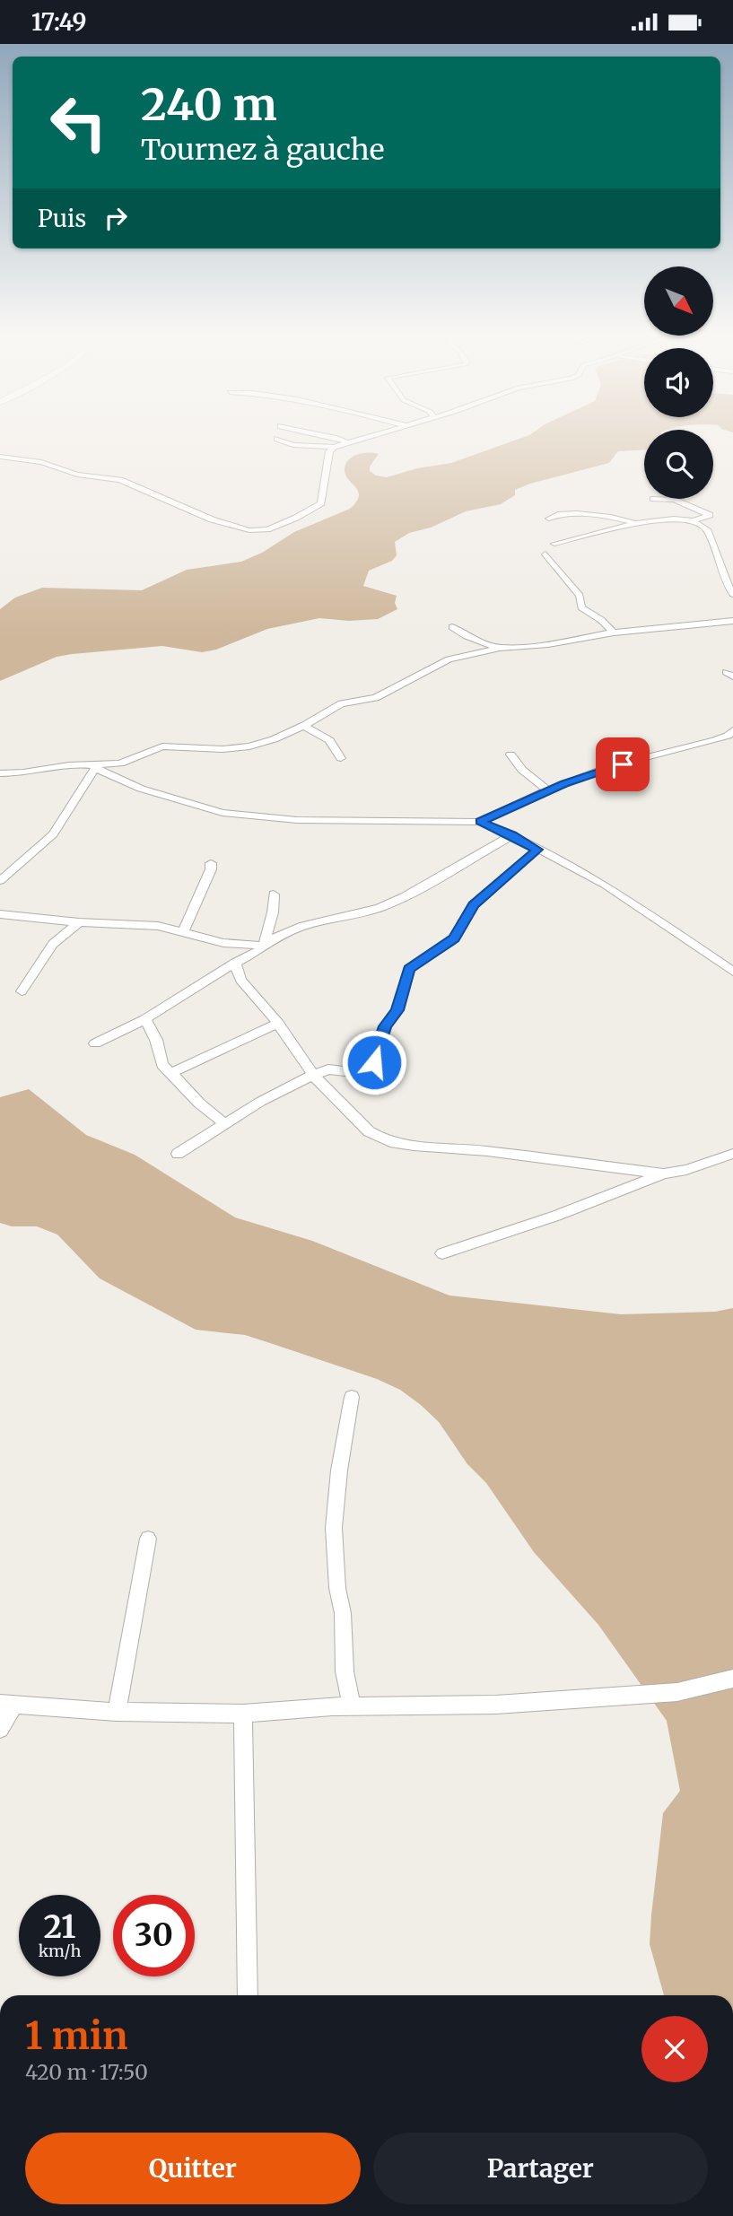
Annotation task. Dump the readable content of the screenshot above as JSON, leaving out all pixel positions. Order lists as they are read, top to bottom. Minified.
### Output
{"north":"bottom right","page":{"status":"17:49","turn":["240 m","Tournez à gauche"],"then":"Puis","speed":"21 km/h","limit":"30","heading":["1 min","420 m · 17:50"],"buttons":["Quitter","Partager"]}}
